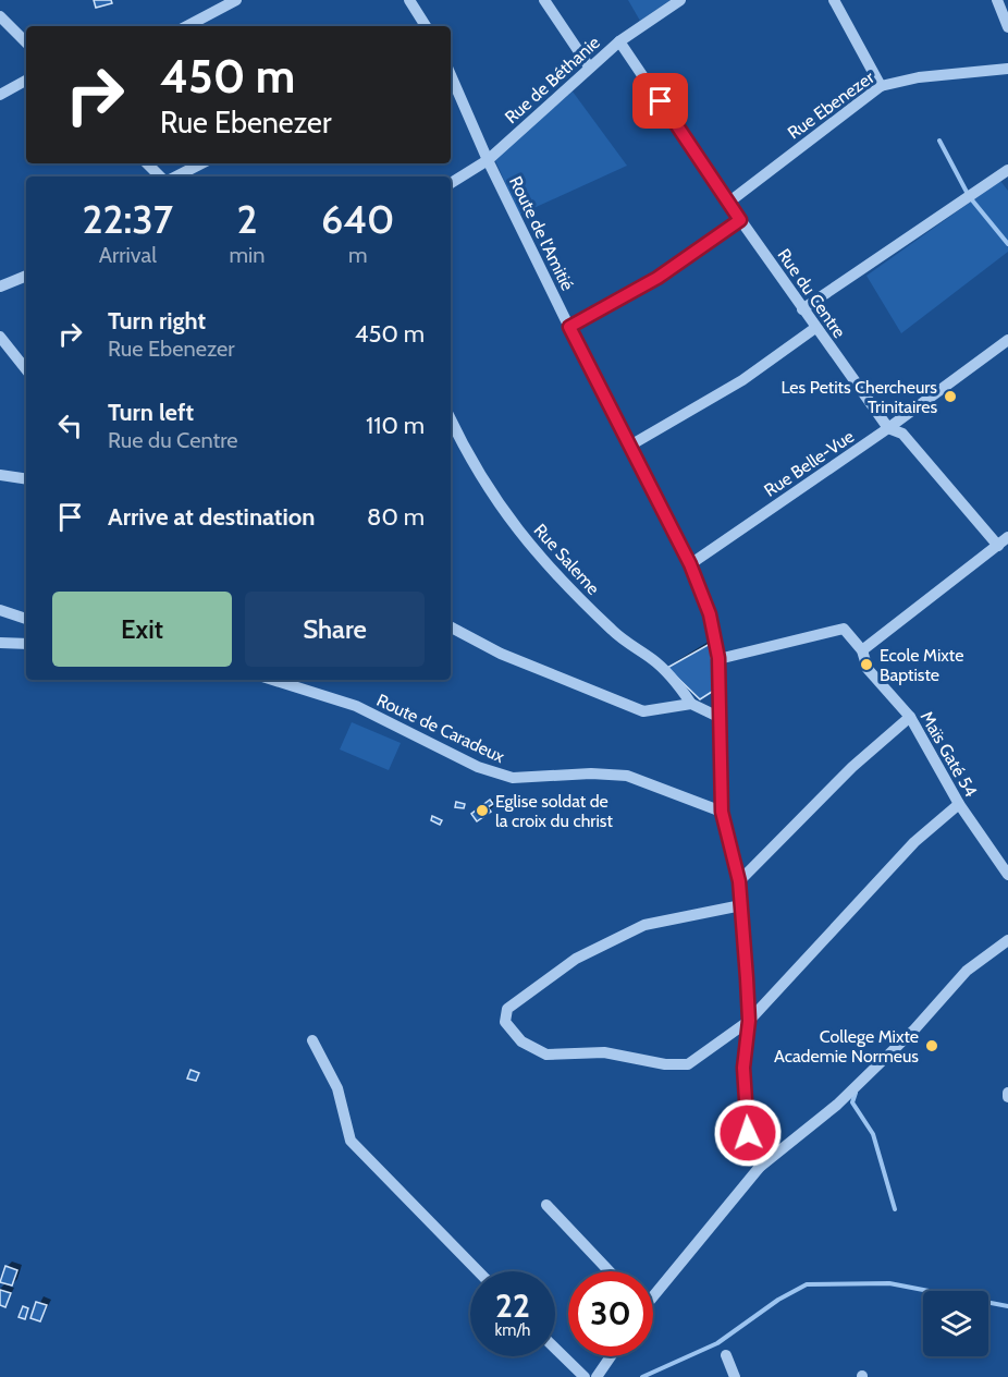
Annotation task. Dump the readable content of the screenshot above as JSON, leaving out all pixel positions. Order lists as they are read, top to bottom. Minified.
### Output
{"streets":{"street":["Rue de Béthanie","Rue Ebenezer","Route de l'Amitié","Rue du Centre","Rue Belle-Vue","Rue Saleme","Route de Caradeux","Maïs Gaté 54"]},"crossings":[["Rue de Béthanie","Route de l'Amitié"],["Rue de Béthanie","Rue du Centre"],["Rue Ebenezer","Rue du Centre"],["Route de l'Amitié","Rue Belle-Vue"],["Route de l'Amitié","Route de Caradeux"],["Route de l'Amitié","Maïs Gaté 54"],["Rue du Centre","Rue Belle-Vue"]],"places":["Les Petits Chercheurs Trinitaires","Ecole Mixte Baptiste","Eglise soldat de la croix du christ","College Mixte Academie Normeus"],"page":{"turn":["450 m","Rue Ebenezer"],"eta":["22:37","Arrival","2","min","640","m"],"list":[{"name":"Turn right","note":"Rue Ebenezer","value":"450 m"},{"name":"Turn left","note":"Rue du Centre","value":"110 m"},{"name":"Arrive at destination","value":"80 m"}],"buttons":["Exit","Share"],"speed":"22 km/h","limit":"30"}}
